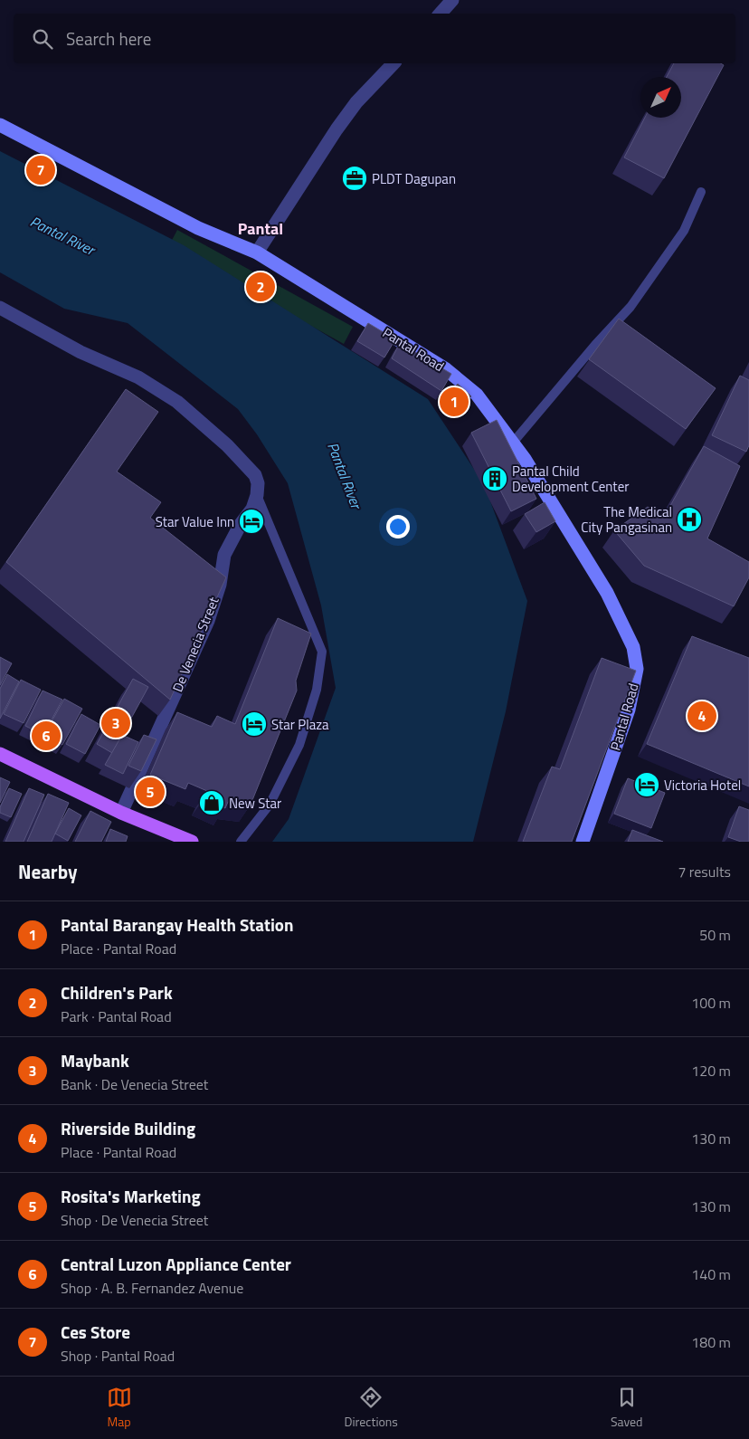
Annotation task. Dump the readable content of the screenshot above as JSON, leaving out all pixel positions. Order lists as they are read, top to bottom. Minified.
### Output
{"streets":{"street":["Pantal Road","De Venecia Street"]},"districts":["Pantal"],"water":["Pantal River"],"places":{"office":["PLDT Dagupan"],"building":["Pantal Child Development Center"],"hospital":["The Medical City Pangasinan"],"hotel":["Star Value Inn","Star Plaza","Victoria Hotel"],"shop":["New Star"]},"north":"top right","page":{"search":"Search here","pins":["7","2","1","4","3","6","5"],"heading":["Nearby","7 results"],"list":[{"mark":"1","name":"Pantal Barangay Health Station","note":"Place · Pantal Road","value":"50 m"},{"mark":"2","name":"Children's Park","note":"Park · Pantal Road","value":"100 m"},{"mark":"3","name":"Maybank","note":"Bank · De Venecia Street","value":"120 m"},{"mark":"4","name":"Riverside Building","note":"Place · Pantal Road","value":"130 m"},{"mark":"5","name":"Rosita's Marketing","note":"Shop · De Venecia Street","value":"130 m"},{"mark":"6","name":"Central Luzon Appliance Center","note":"Shop · A. B. Fernandez Avenue","value":"140 m"},{"mark":"7","name":"Ces Store","note":"Shop · Pantal Road","value":"180 m"}],"nav":["Map","Directions","Saved"]}}
